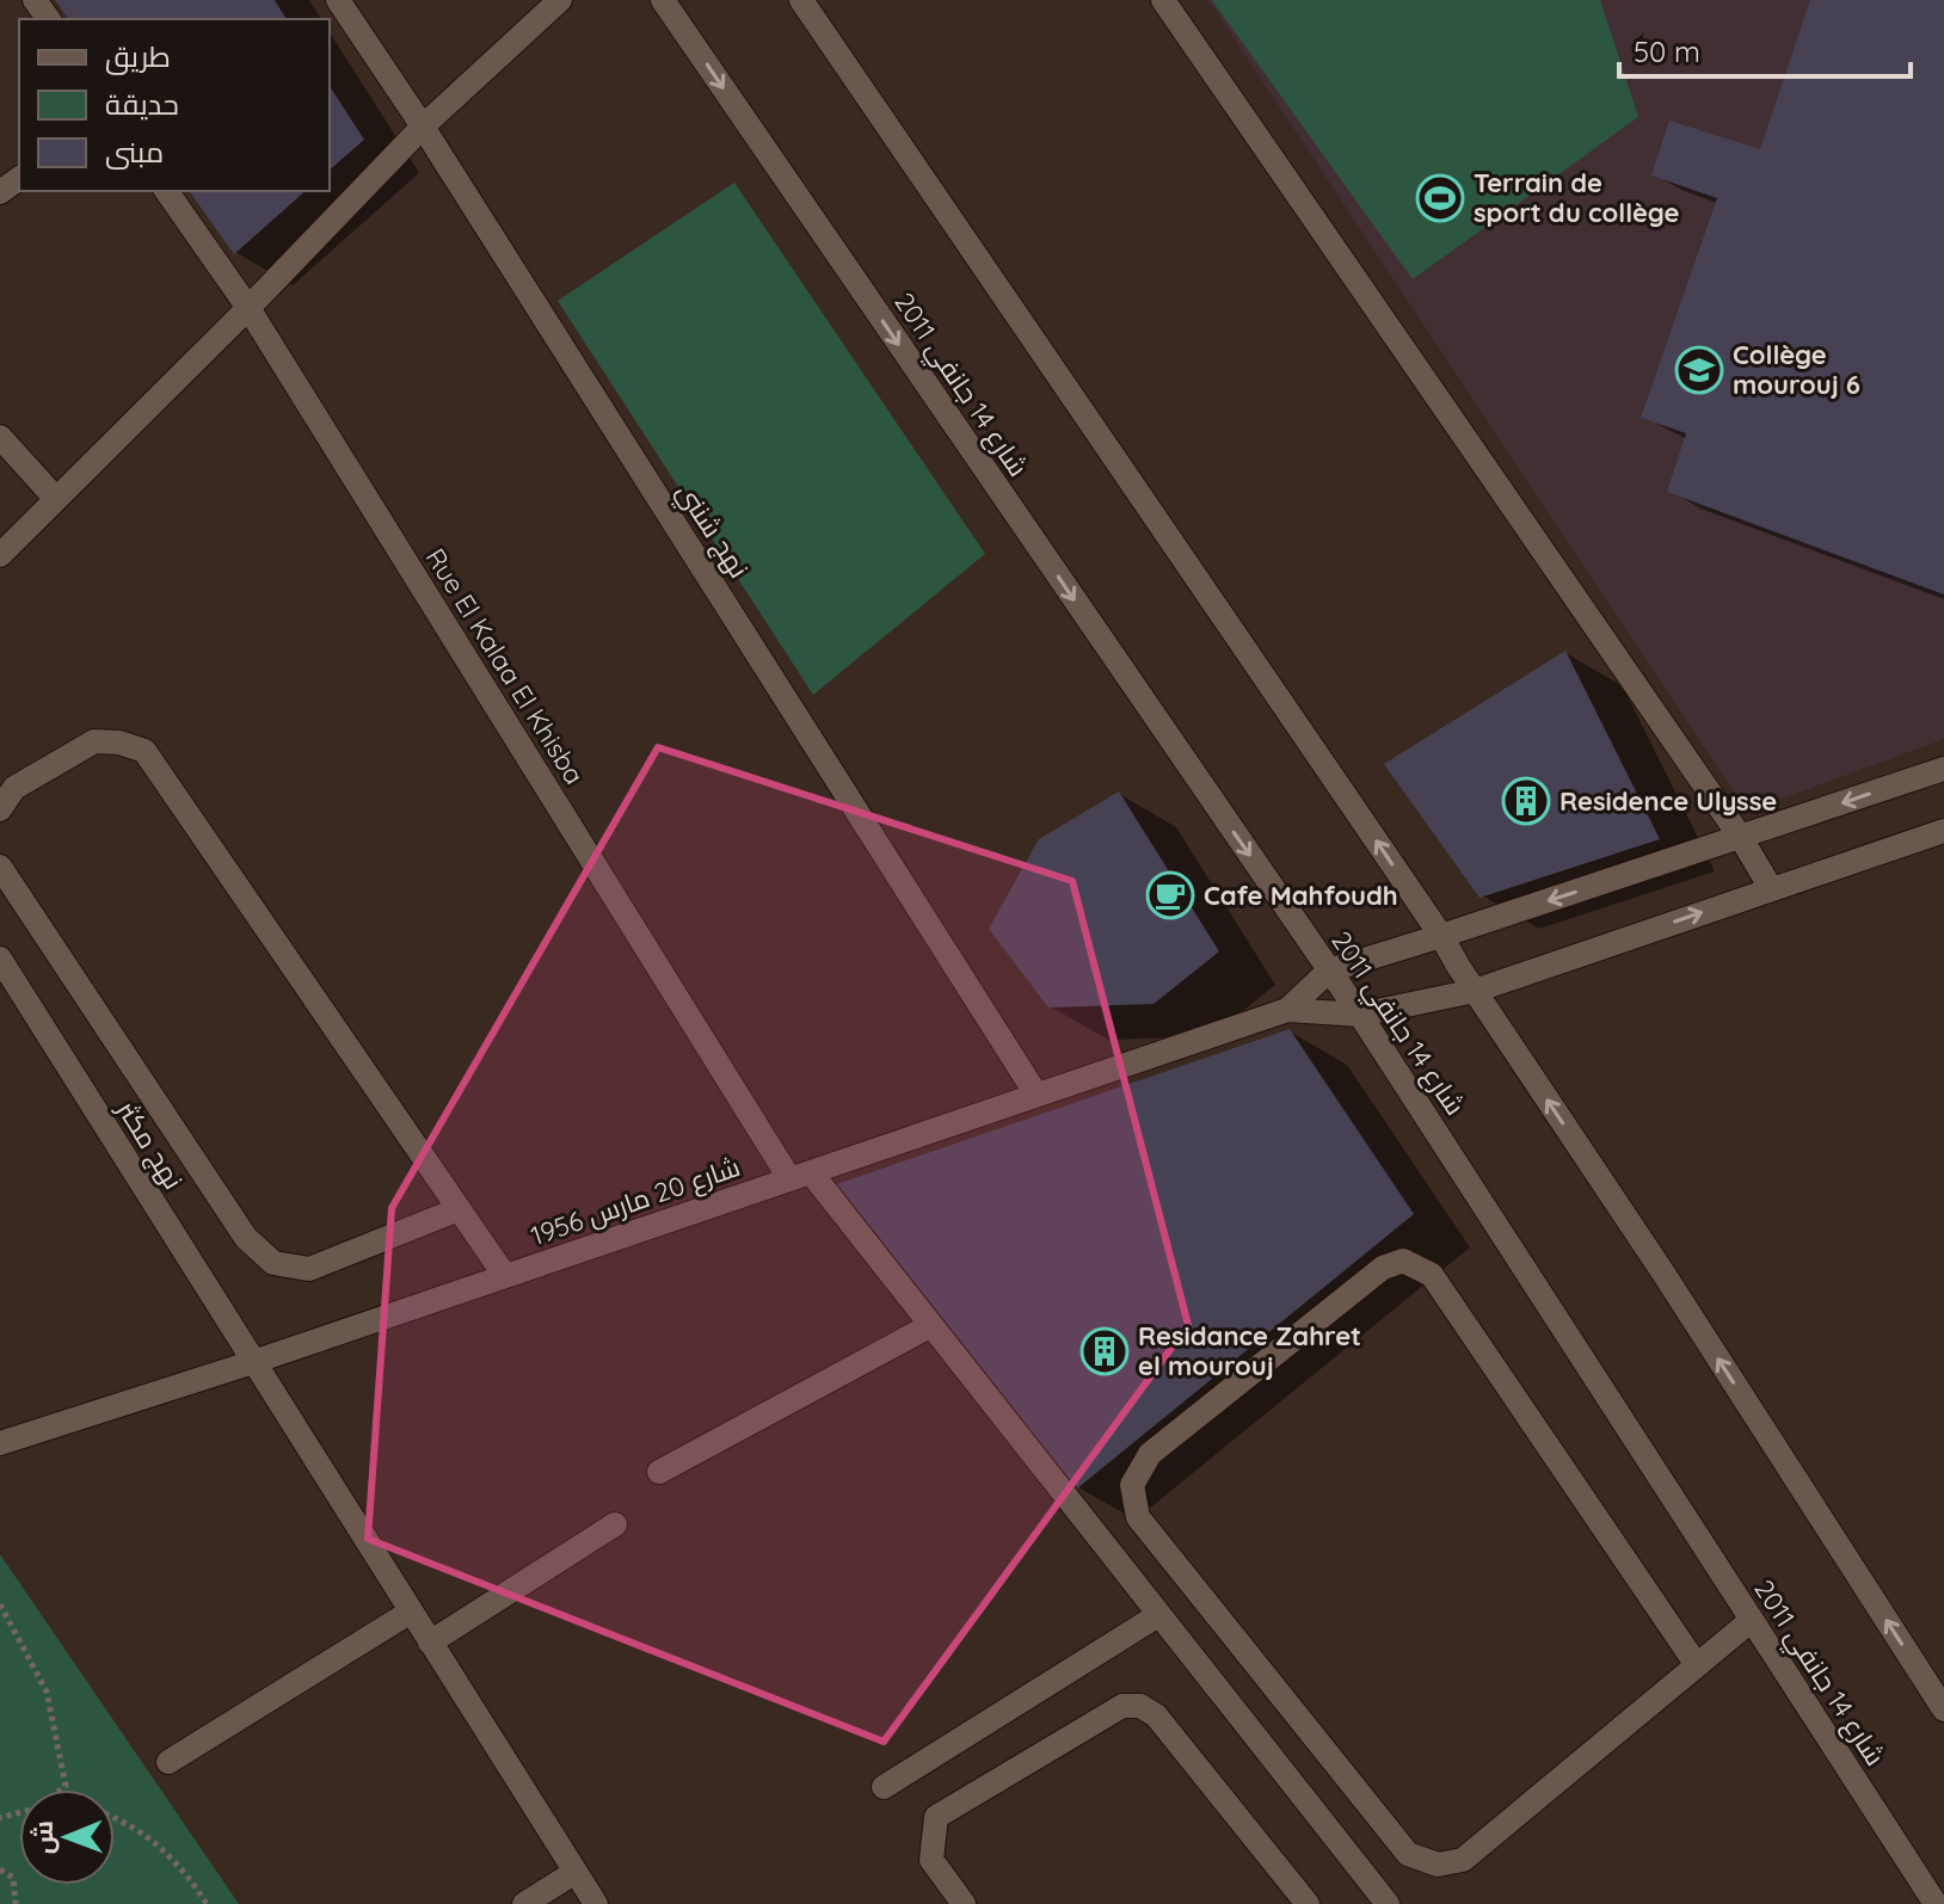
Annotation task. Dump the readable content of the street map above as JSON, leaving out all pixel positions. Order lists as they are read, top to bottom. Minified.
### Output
{"streets":{"street":["شارع 14 جانفي 2011","نهج شنني","Rue El Kalaa El Khisba","نهج مكثر","شارع 20 مارس 1956"]},"crossings":[["شارع 14 جانفي 2011","شارع 20 مارس 1956"],["نهج شنني","شارع 20 مارس 1956"],["Rue El Kalaa El Khisba","شارع 20 مارس 1956"],["نهج مكثر","شارع 20 مارس 1956"]],"places":{"sports":["Terrain de sport du collège"],"school or university":["Collège mourouj 6"],"building":["Residence Ulysse","Residance Zahret el mourouj"],"cafe":["Cafe Mahfoudh"]},"legend":["طريق","حديقة","مبنى"],"scale_bar":"50 m","north":"left"}
